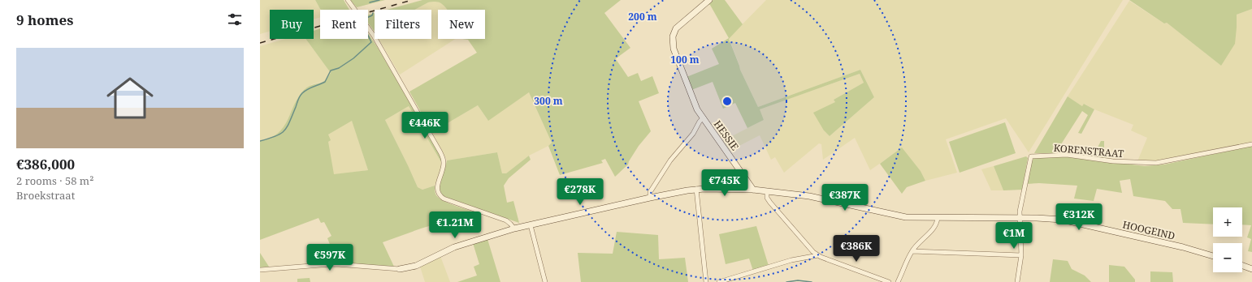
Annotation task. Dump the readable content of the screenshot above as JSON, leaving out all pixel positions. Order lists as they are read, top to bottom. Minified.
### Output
{"streets":{"street":["HESSIE","KORENSTRAAT","HOOGEIND"]},"crossings":[["KORENSTRAAT","HOOGEIND"]],"page":{"heading":"9 homes","chip":["Buy","Rent","Filters","New"],"list":[{"name":"€386,000","note":"2 rooms · 58 m² · Broekstraat"}],"price":["€446K","€745K","€278K","€387K","€312K","€1.21M","€1M","€386K","€597K"],"map_buttons":["+","−"]},"rings":["200 m","100 m","300 m"]}
